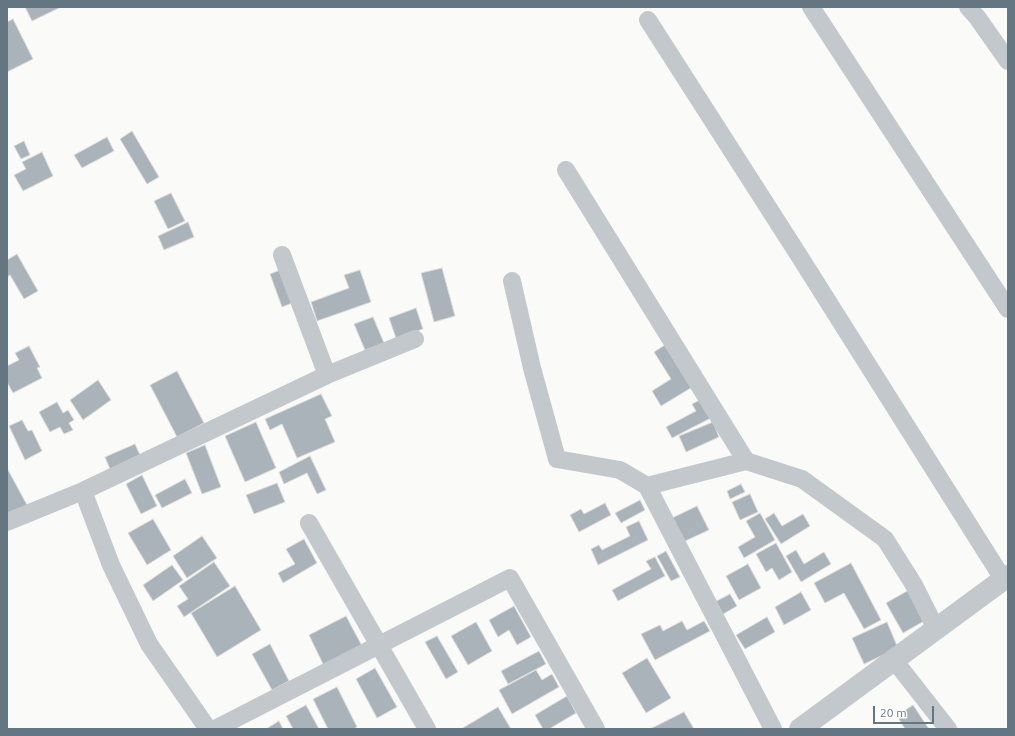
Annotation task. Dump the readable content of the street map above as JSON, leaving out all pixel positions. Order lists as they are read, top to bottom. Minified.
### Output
{"scale_bar":"20 m"}
